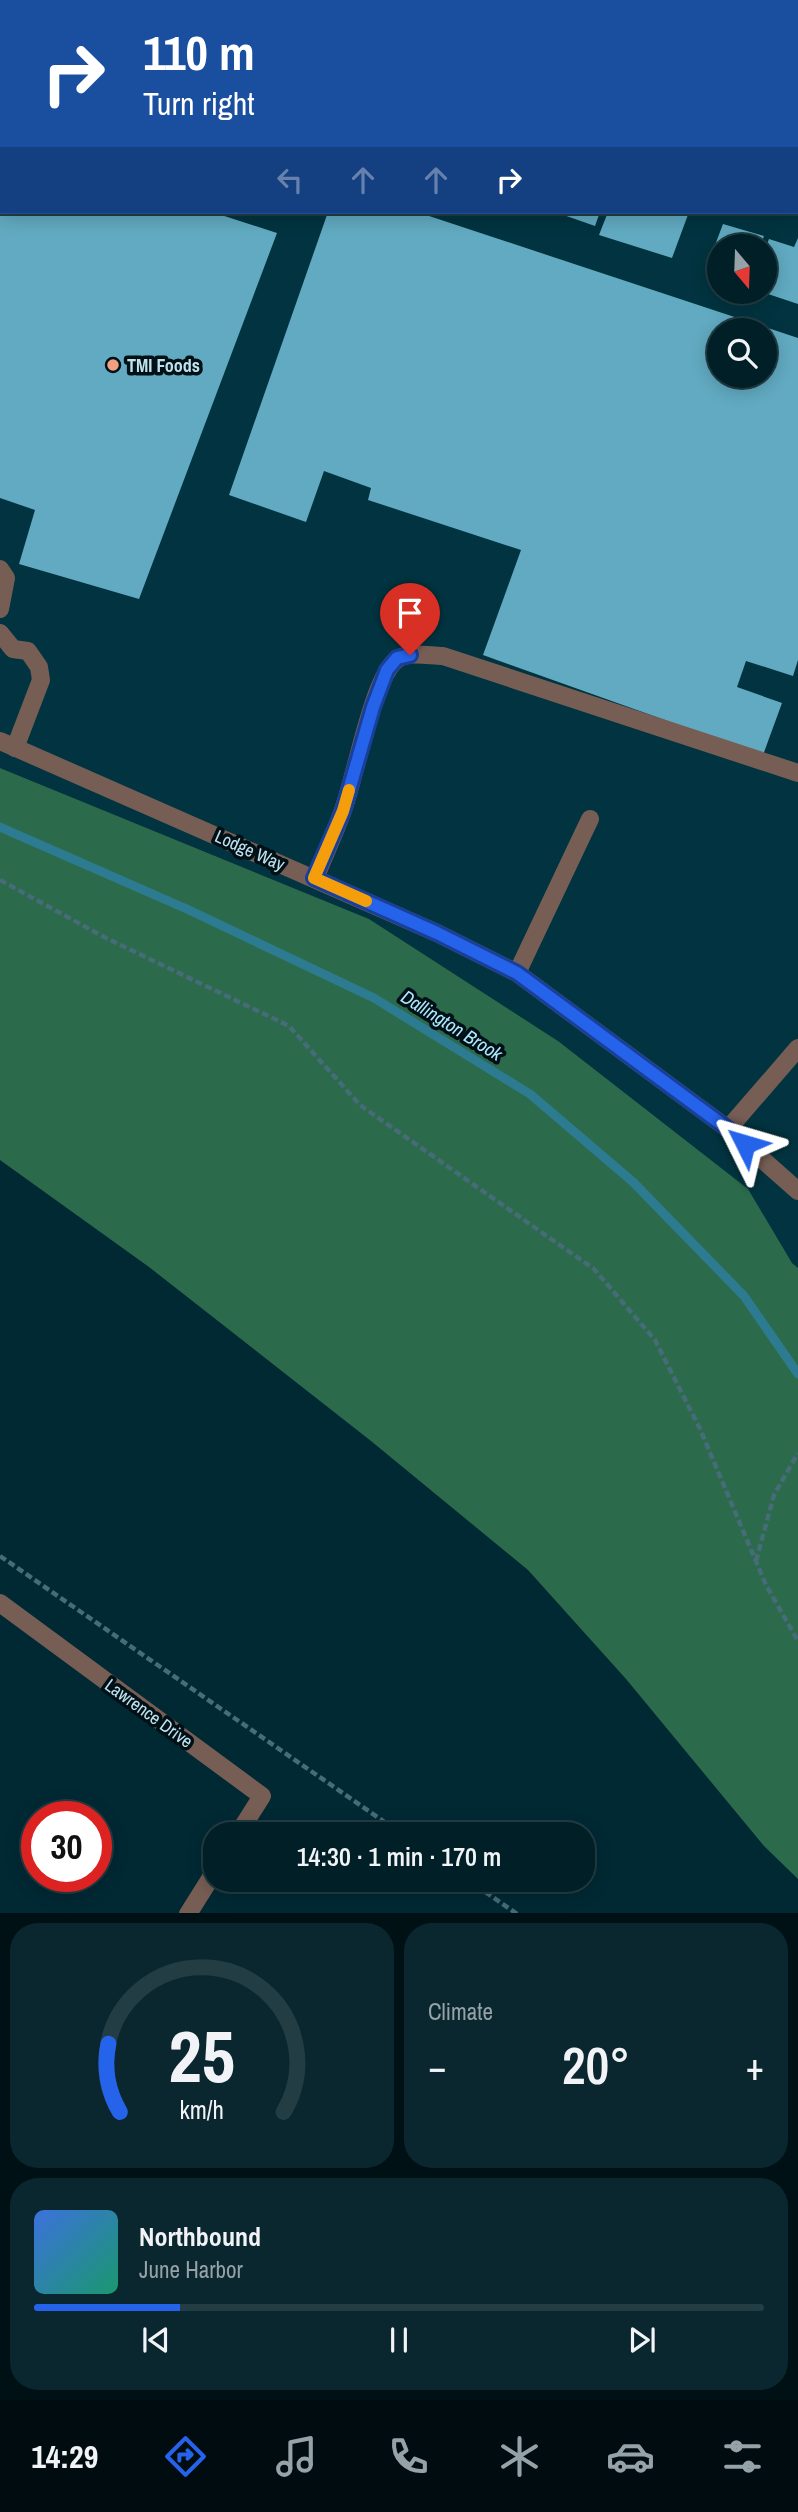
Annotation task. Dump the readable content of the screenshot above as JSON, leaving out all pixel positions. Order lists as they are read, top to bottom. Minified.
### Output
{"streets":{"street":["Lodge Way","Lawrence Drive"]},"water":["Dallington Brook"],"places":["TMI Foods"],"north":"bottom","page":{"turn":["110 m","Turn right"],"limit":"30","trip":"14:30 · 1 min · 170 m","tile":"Climate","heat":["−","20°","+"],"song":["Northbound","June Harbor"],"tabs":"14:29","gauge":["25","km/h"]}}
